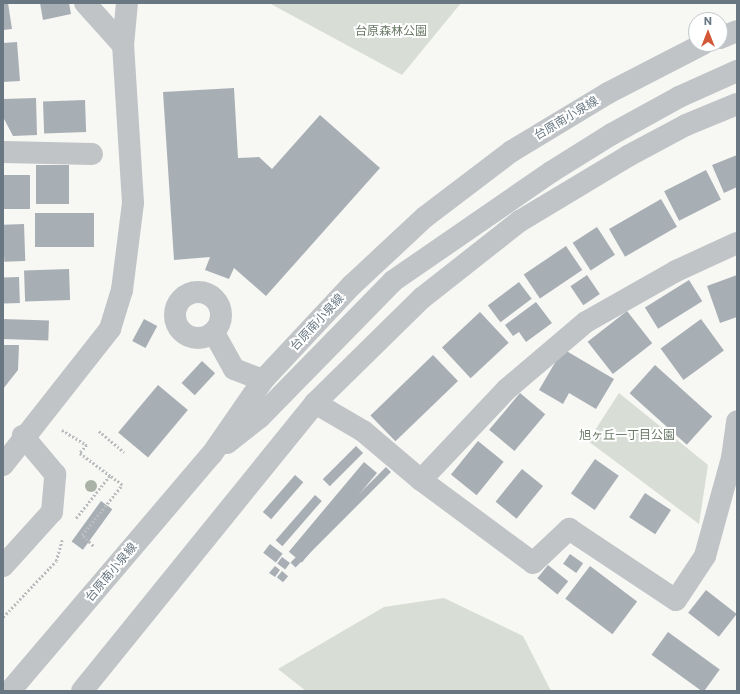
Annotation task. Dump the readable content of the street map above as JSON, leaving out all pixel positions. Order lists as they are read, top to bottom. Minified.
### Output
{"streets":{"street":["台原南小泉線"]},"parks":["台原森林公園","旭ヶ丘一丁目公園"],"north":"top"}
